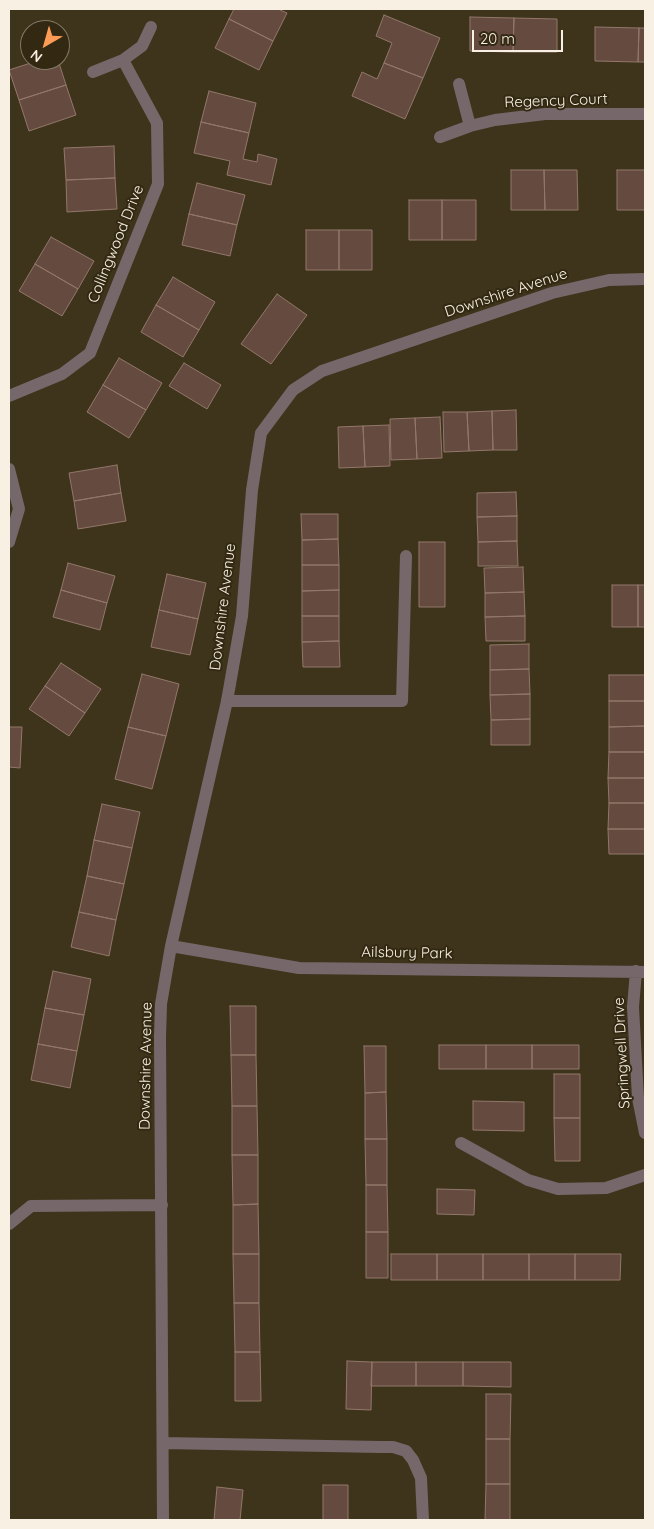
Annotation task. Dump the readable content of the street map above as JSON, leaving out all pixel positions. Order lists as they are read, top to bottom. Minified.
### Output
{"streets":{"street":["Regency Court","Collingwood Drive","Downshire Avenue","Ailsbury Park","Springwell Drive"]},"crossings":[["Downshire Avenue","Ailsbury Park"],["Ailsbury Park","Springwell Drive"]],"scale_bar":"20 m","north":"bottom left"}
